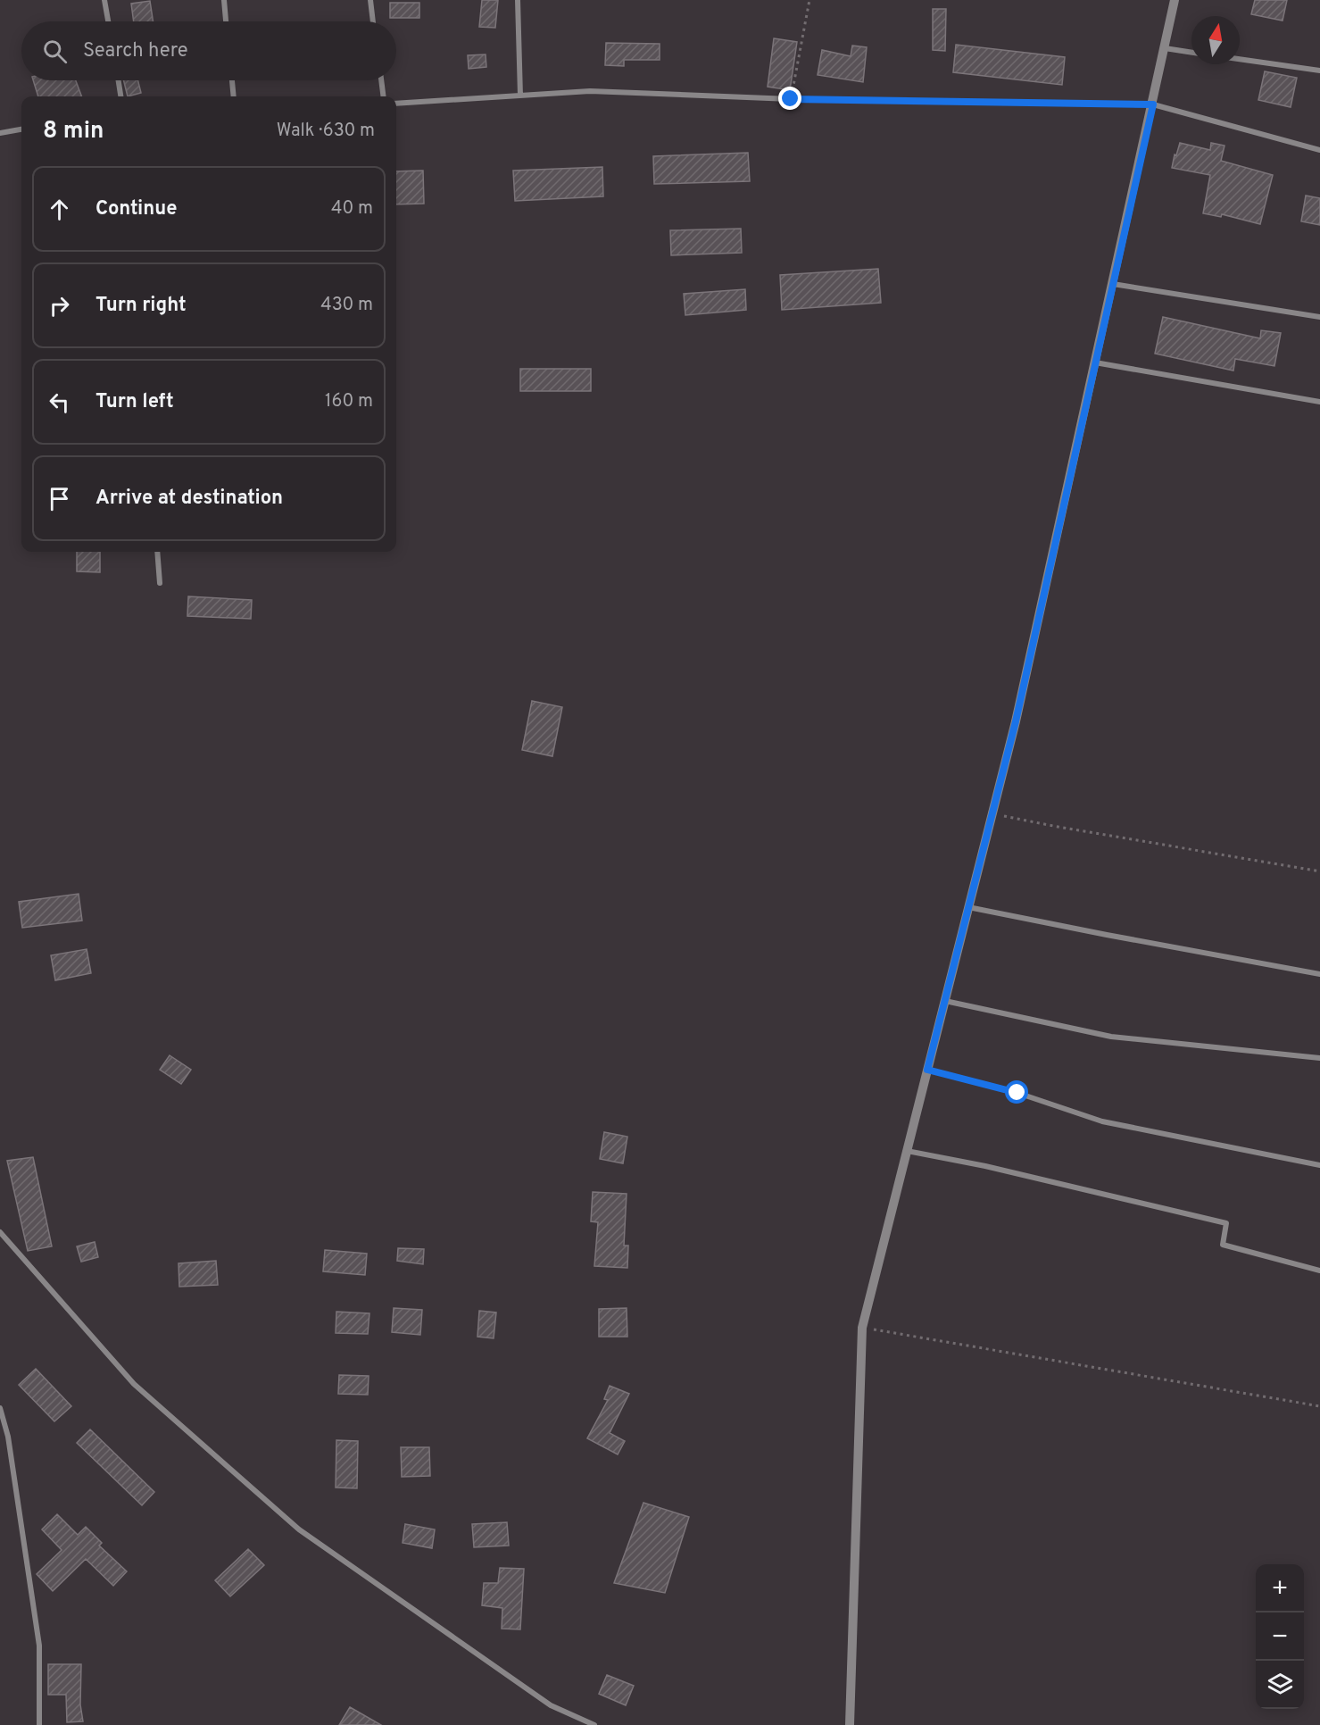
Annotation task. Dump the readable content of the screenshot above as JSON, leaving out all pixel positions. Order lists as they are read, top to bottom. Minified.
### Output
{"north":"top","page":{"search":"Search here","heading":["8 min","Walk · 630 m"],"list":[["Continue","40 m"],["Turn right","430 m"],["Turn left","160 m"],"Arrive at destination"],"map_buttons":["+","−"]}}
